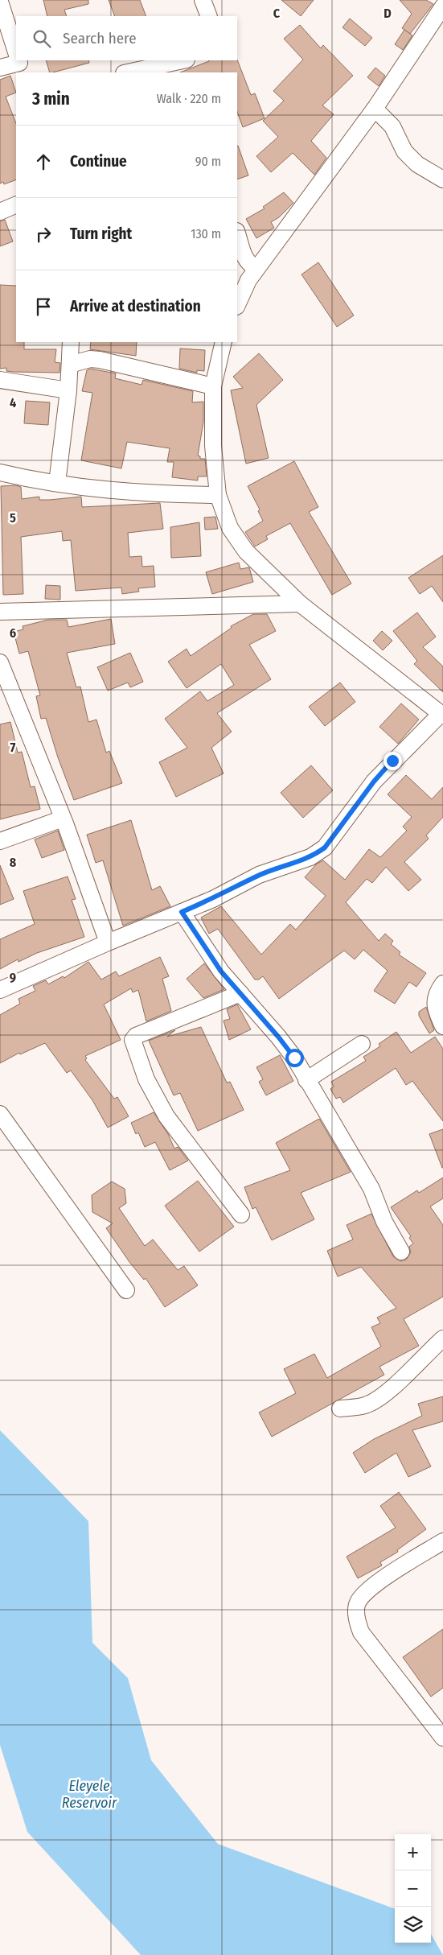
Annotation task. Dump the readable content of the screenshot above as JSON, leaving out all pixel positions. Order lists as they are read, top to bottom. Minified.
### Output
{"water":["Eleyele Reservoir"],"page":{"search":"Search here","heading":["3 min","Walk · 220 m"],"list":[["Continue","90 m"],["Turn right","130 m"],"Arrive at destination"],"map_buttons":["+","−"]},"grid":{"columns":["C","D"],"rows":["4","5","6","7","8","9"]}}
